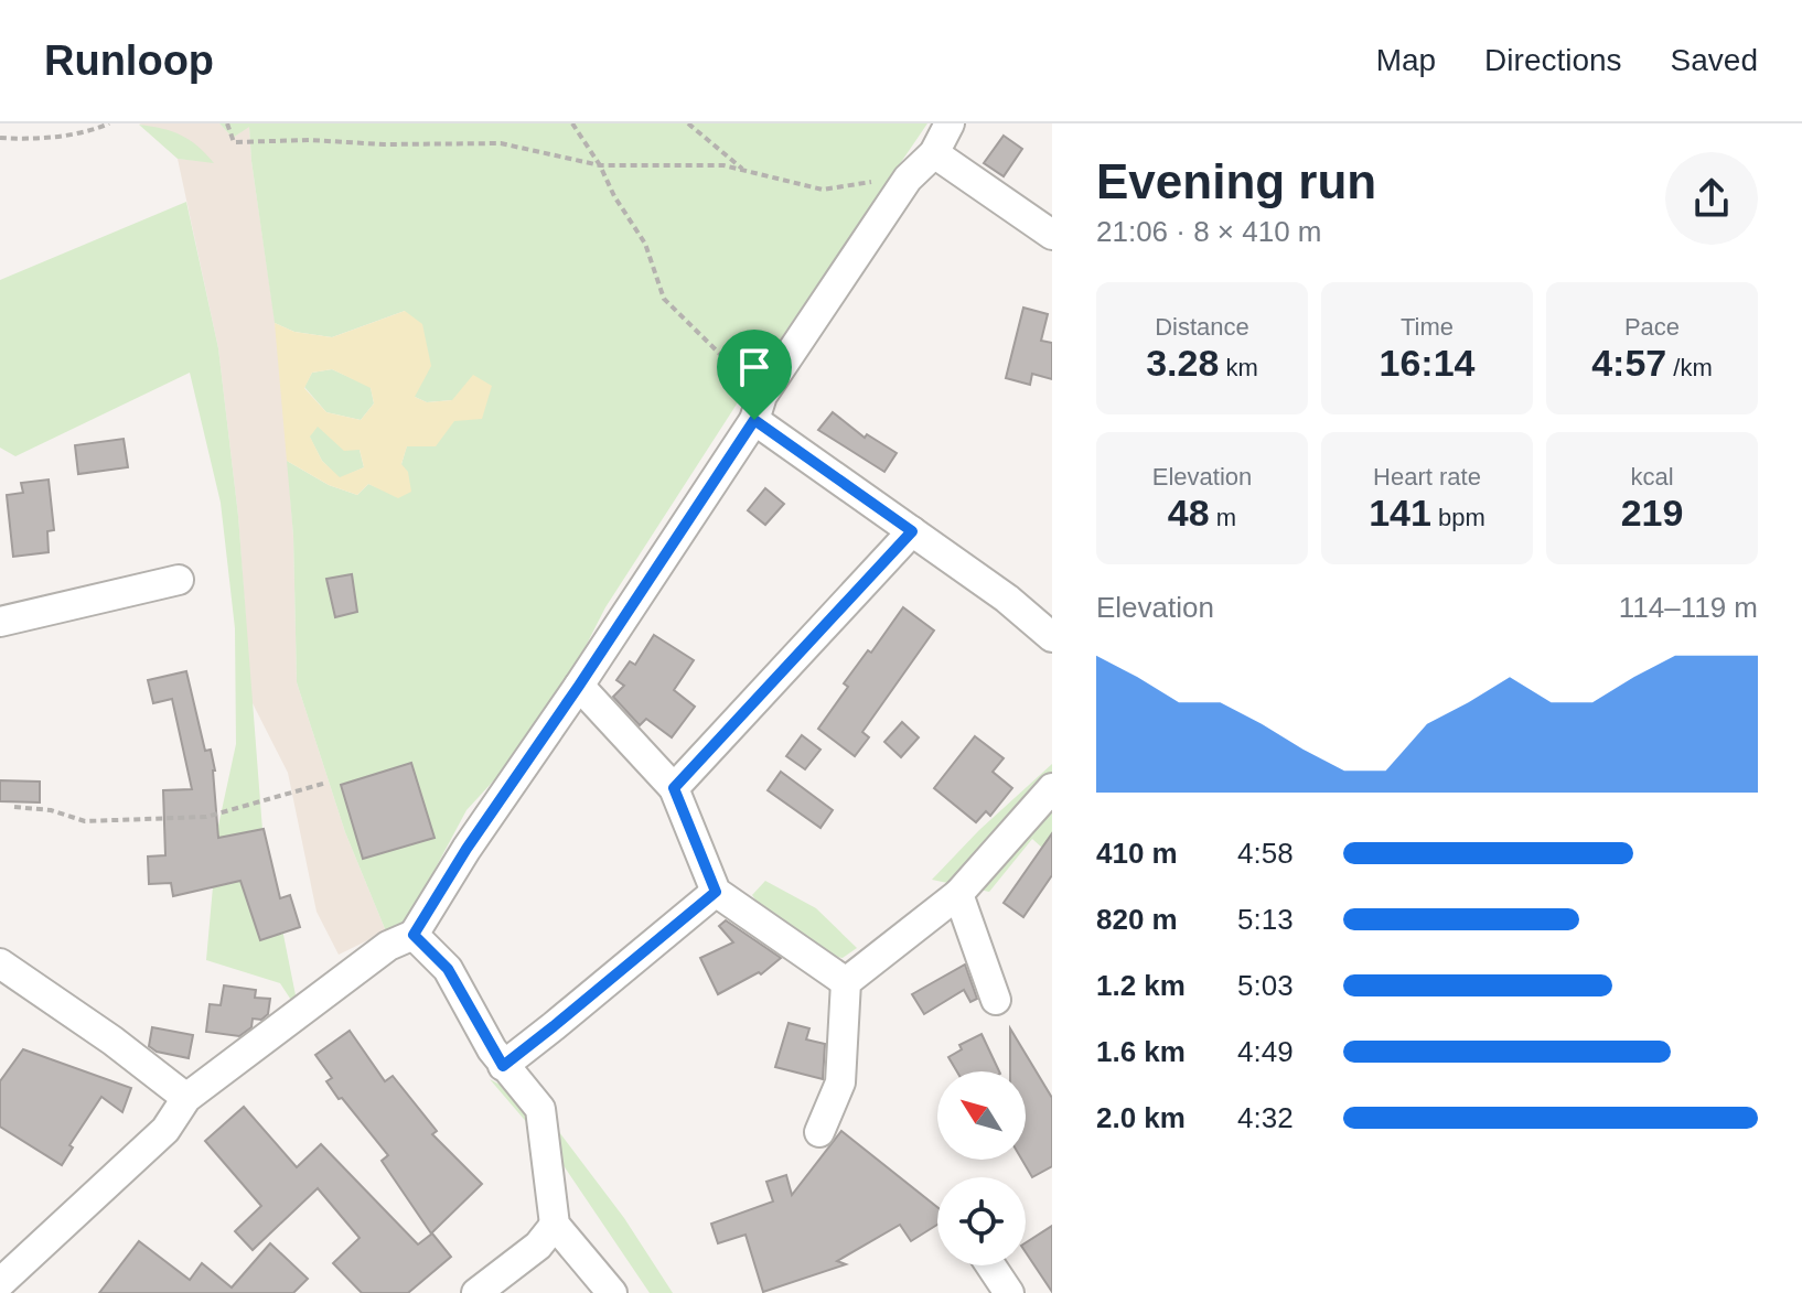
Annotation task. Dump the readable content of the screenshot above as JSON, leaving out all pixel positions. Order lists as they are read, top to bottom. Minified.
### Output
{"north":"top left","page":{"header":"Runloop","nav":["Map","Directions","Saved"],"heading":["Evening run","21:06 · 8 × 410 m"],"stats":[["Distance","3.28 km"],["Time","16:14"],["Pace","4:57 /km"],["Elevation","48 m"],["Heart rate","141 bpm"],["kcal","219"]],"chart":["Elevation","114–119 m"],"list":[{"name":"410 m","note":"4:58"},{"name":"820 m","note":"5:13"},{"name":"1.2 km","note":"5:03"},{"name":"1.6 km","note":"4:49"},{"name":"2.0 km","note":"4:32"}]}}
